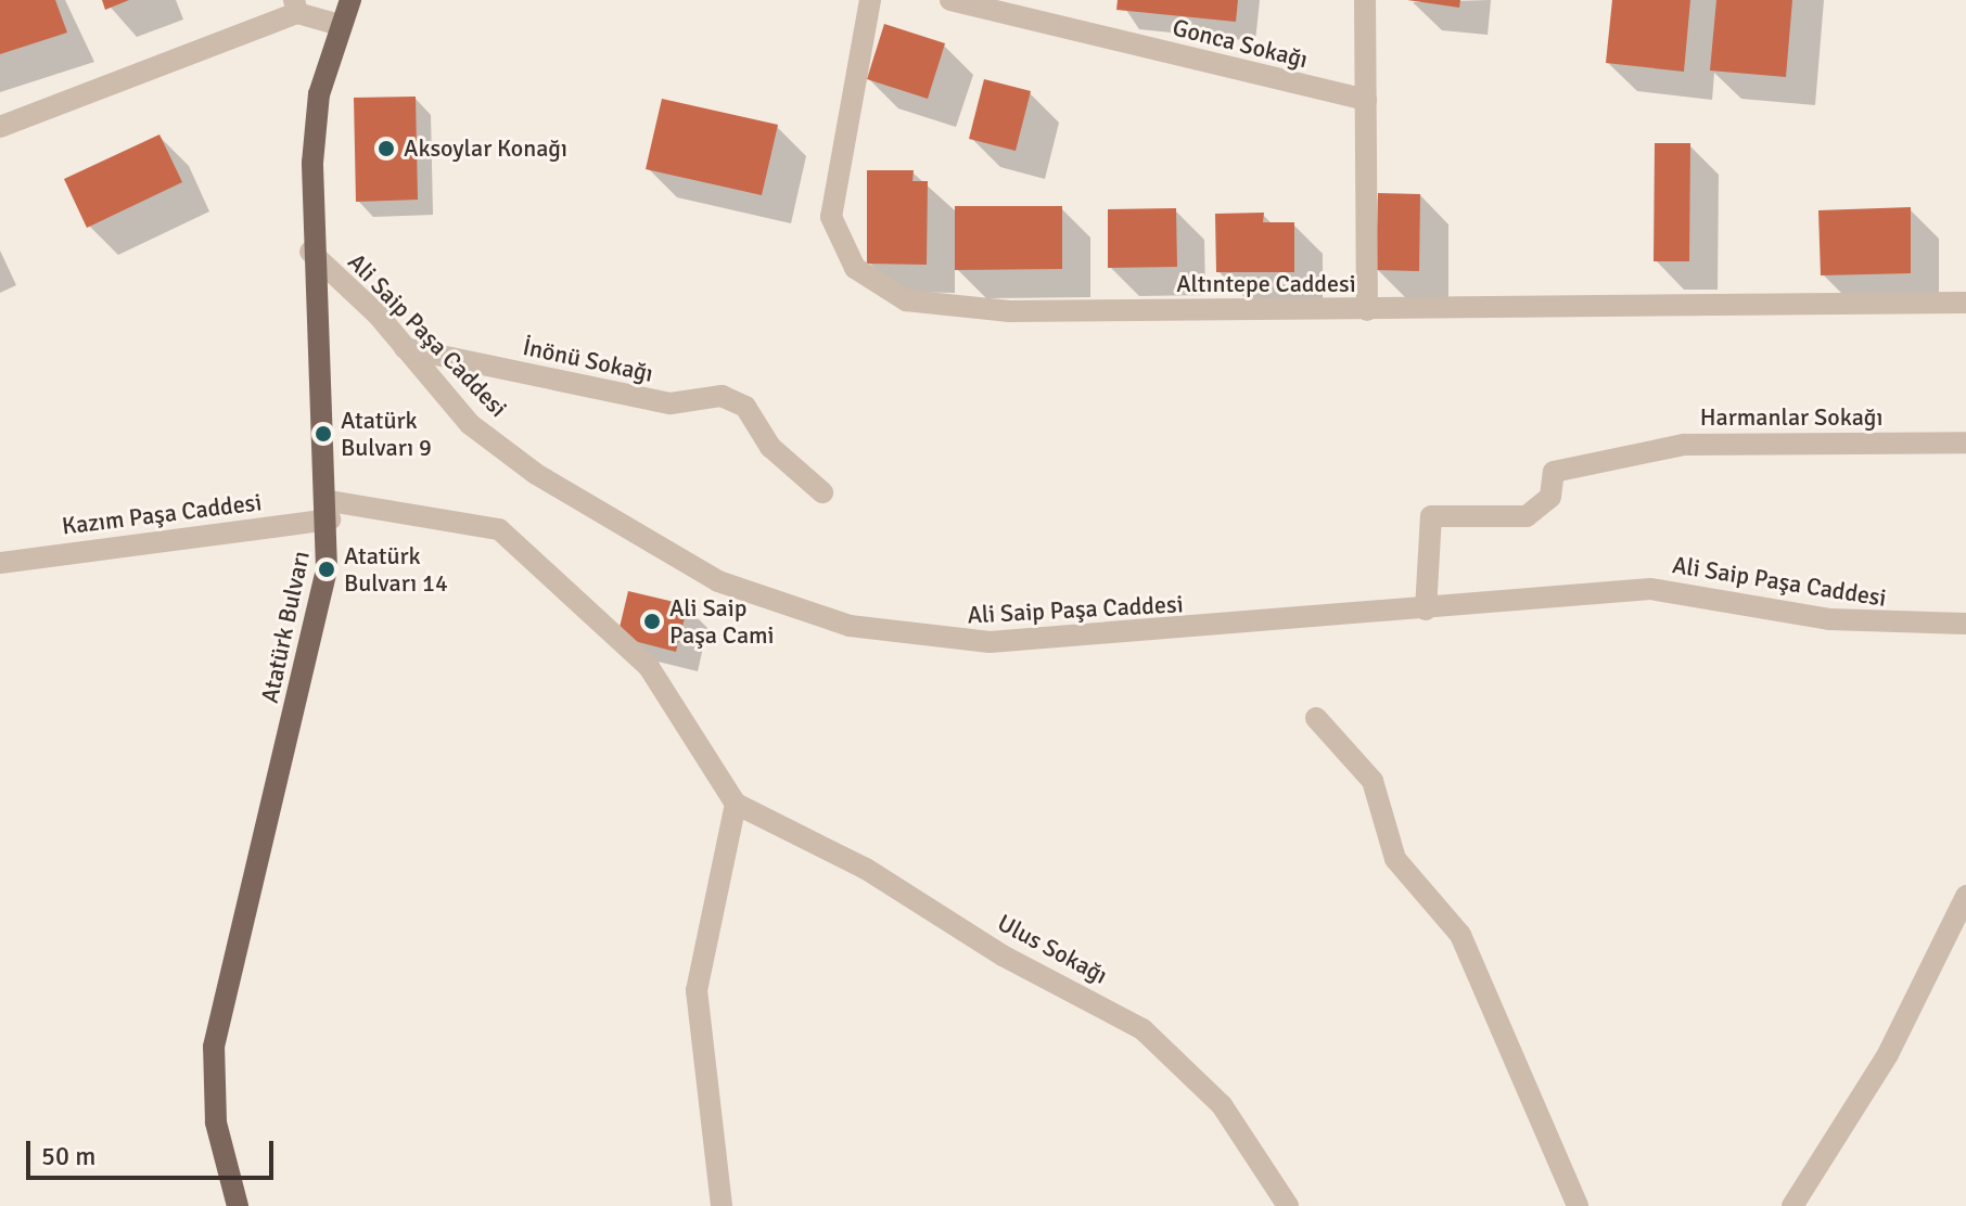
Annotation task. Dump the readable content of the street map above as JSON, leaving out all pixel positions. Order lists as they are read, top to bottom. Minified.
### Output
{"streets":{"main road":["Atatürk Bulvarı"],"street":["Gonca Sokağı","Altıntepe Caddesi","Ali Saip Paşa Caddesi","İnönü Sokağı","Harmanlar Sokağı","Kazım Paşa Caddesi","Ulus Sokağı"]},"crossings":[["Ali Saip Paşa Caddesi","İnönü Sokağı"],["Ali Saip Paşa Caddesi","Harmanlar Sokağı"],["Ali Saip Paşa Caddesi","Atatürk Bulvarı"],["Kazım Paşa Caddesi","Atatürk Bulvarı"],["Kazım Paşa Caddesi","Ulus Sokağı"]],"places":["Aksoylar Konağı","Atatürk Bulvarı 9","Atatürk Bulvarı 14","Ali Saip Paşa Cami"],"scale_bar":"50 m"}
